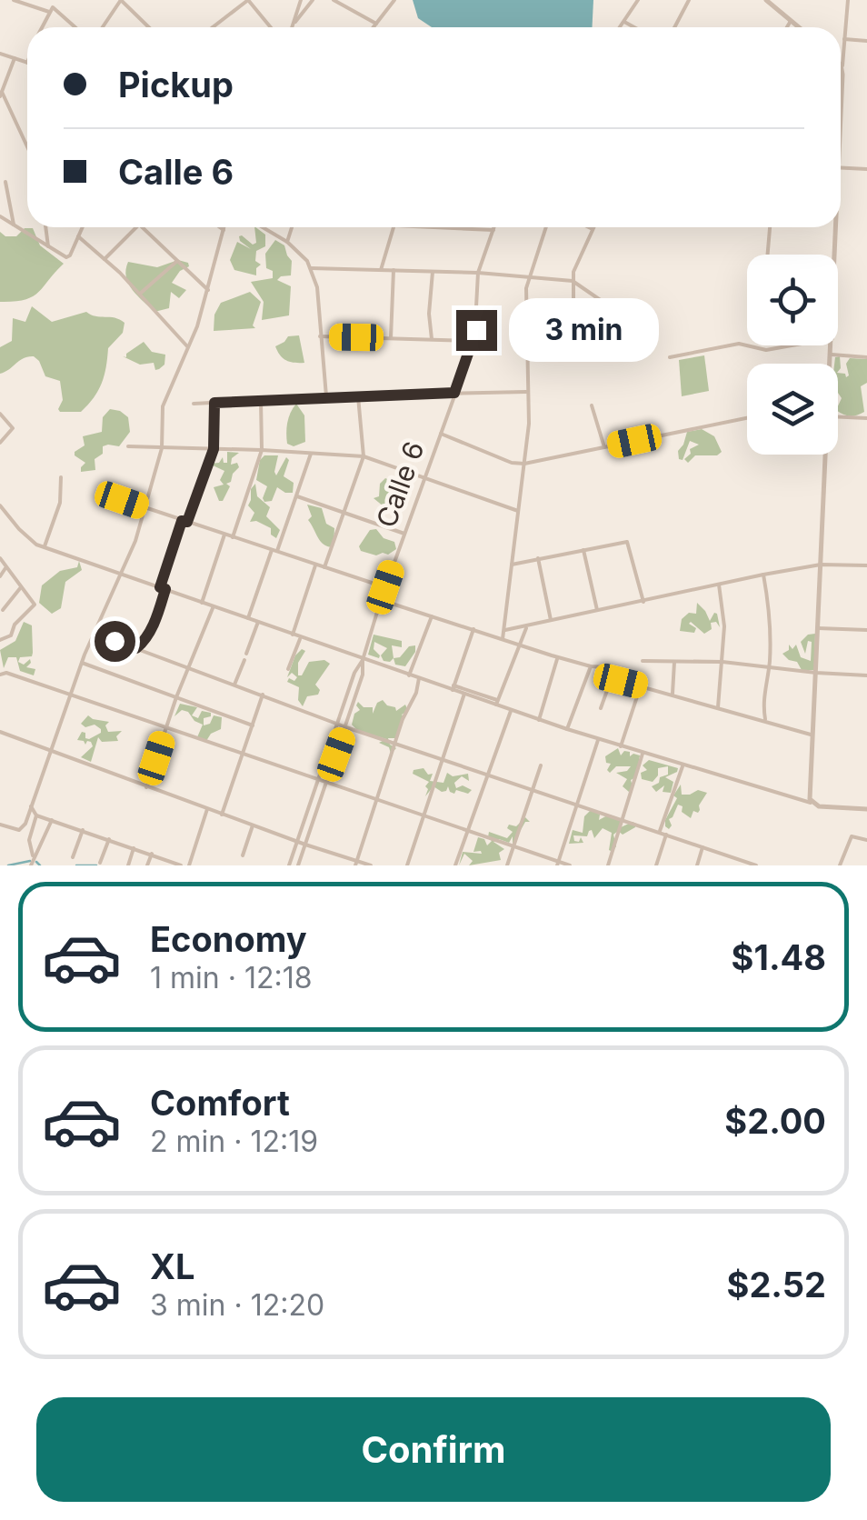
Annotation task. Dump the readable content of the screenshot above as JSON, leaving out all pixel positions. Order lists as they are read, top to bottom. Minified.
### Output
{"streets":{"street":["Calle 6"]},"page":{"banner":["Pickup","Calle 6"],"bubble":"3 min","list":[{"name":"Economy","note":"1 min · 12:18","value":"$1.48"},{"name":"Comfort","note":"2 min · 12:19","value":"$2.00"},{"name":"XL","note":"3 min · 12:20","value":"$2.52"}],"buttons":"Confirm"}}
